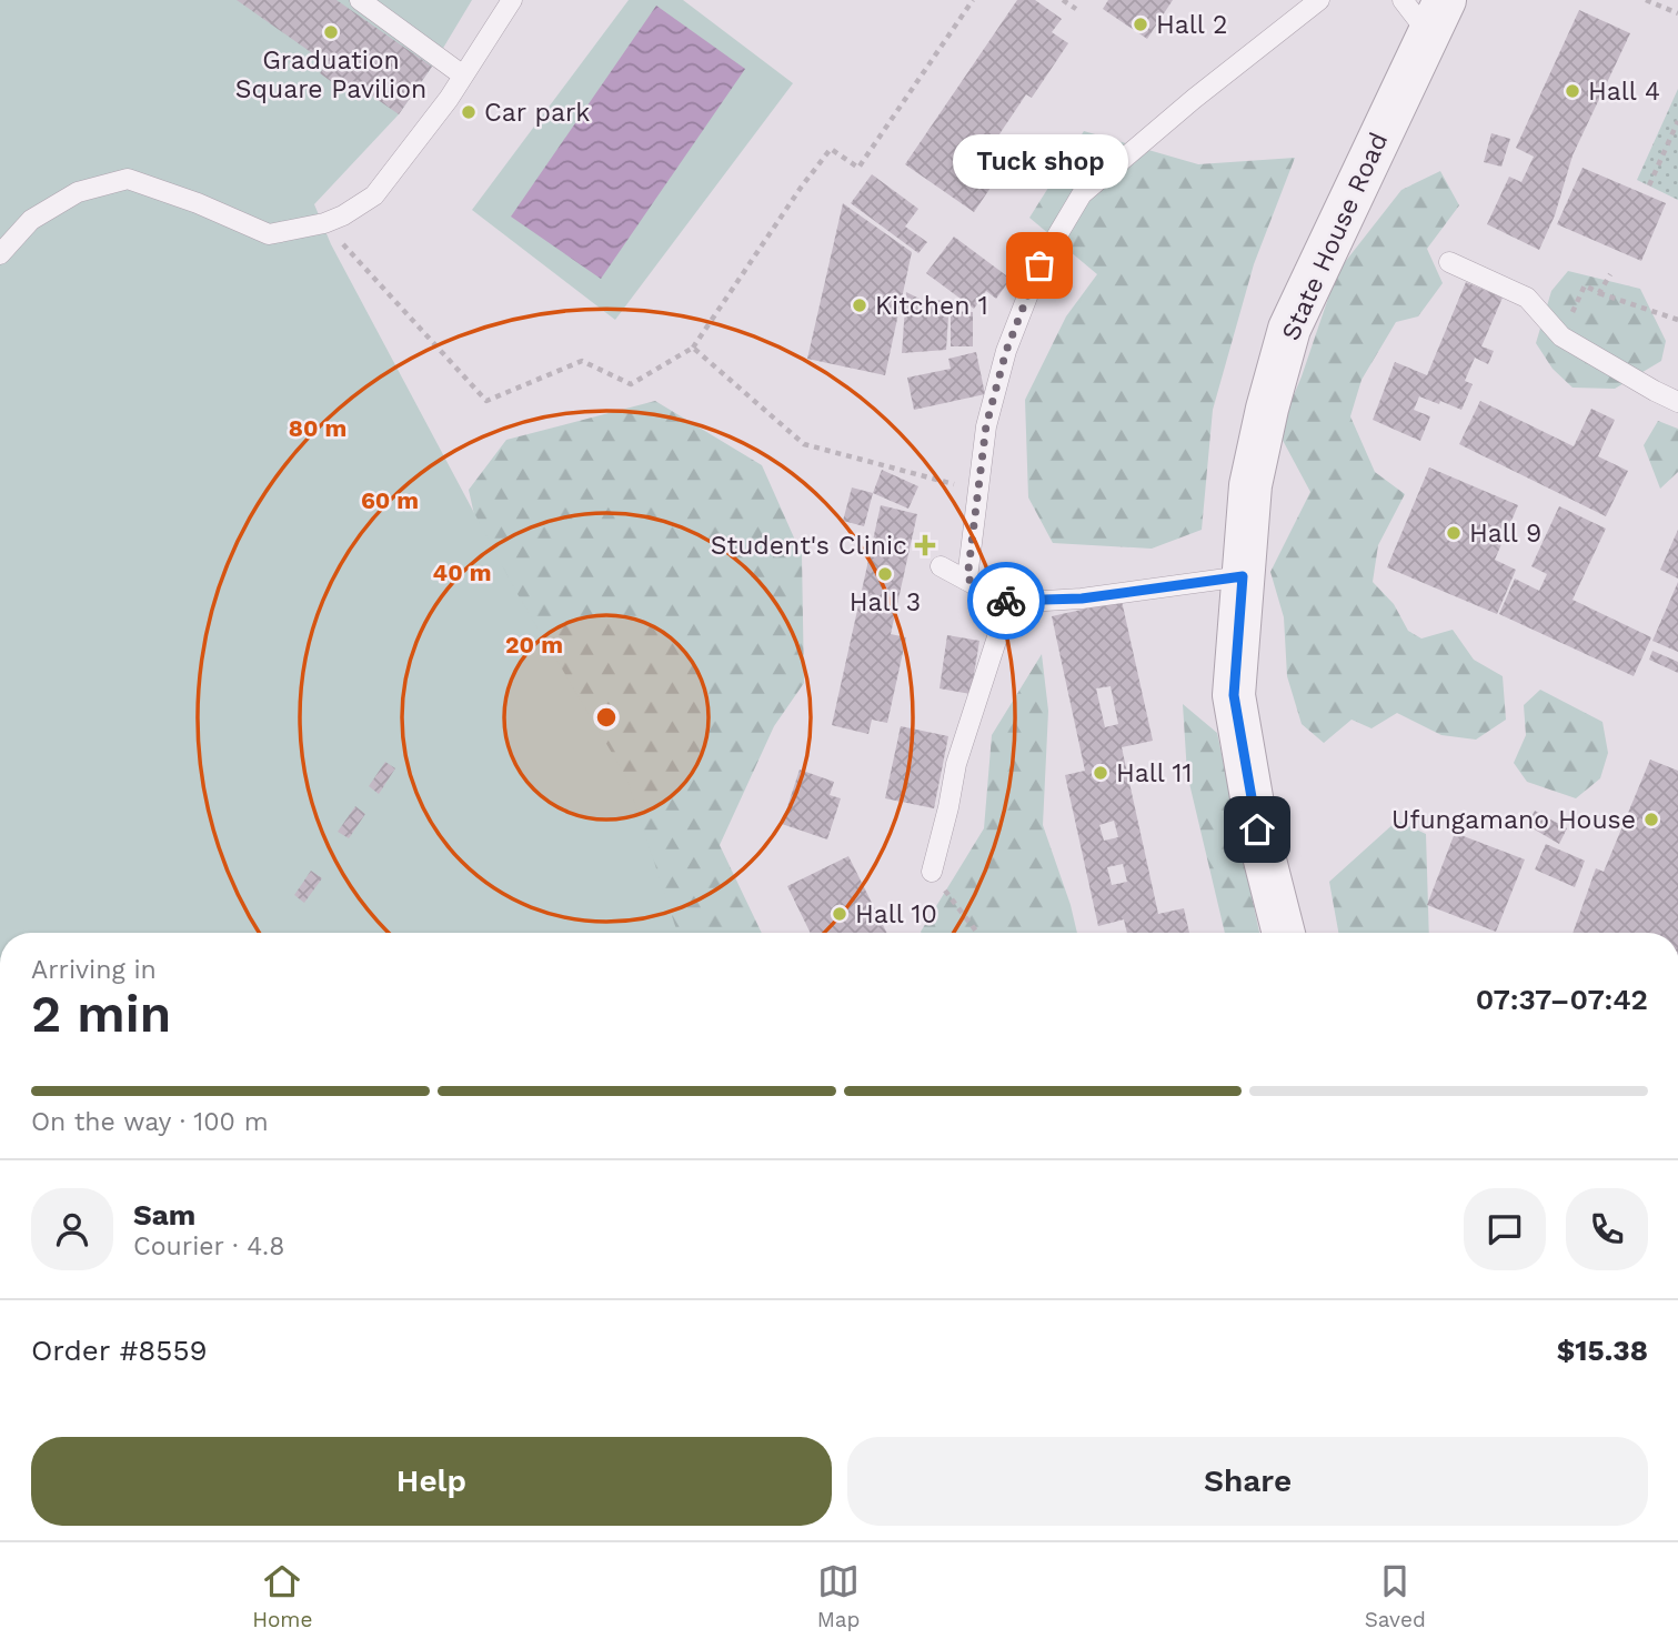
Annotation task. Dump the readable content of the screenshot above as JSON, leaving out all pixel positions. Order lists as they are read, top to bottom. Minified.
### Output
{"streets":{"street":["State House Road"]},"places":{"other":["Hall 2","Graduation Square Pavilion","Hall 4","Car park","Tuck shop","Kitchen 1","Hall 9","Hall 3","Hall 11","Ufungamano House","Hall 10"],"health":["Student's Clinic"]},"page":{"bubble":"Tuck shop","heading":["2 min","Arriving in","07:37–07:42"],"panel":["Sam","Courier · 4.8","Order #8559","$15.38"],"bar":"On the way · 100 m","buttons":["Help","Share"],"tabs":["Home","Map","Saved"]},"rings":["80 m","60 m","40 m","20 m"]}
